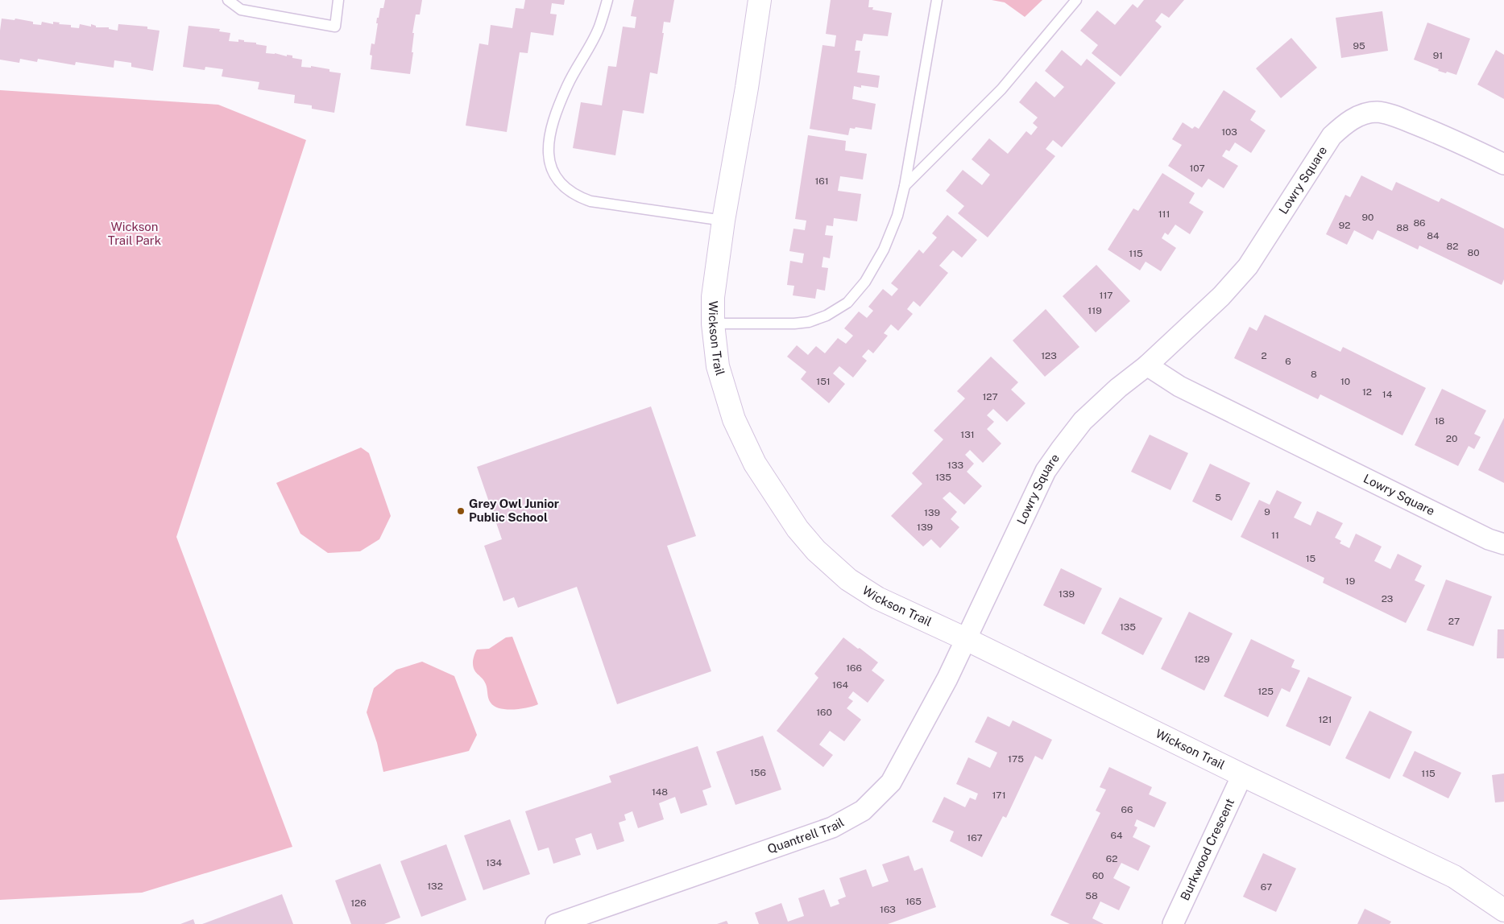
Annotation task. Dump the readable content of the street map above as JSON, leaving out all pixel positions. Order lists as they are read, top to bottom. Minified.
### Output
{"streets":{"street":["Lowry Square","Wickson Trail","Quantrell Trail","Burkwood Crescent"]},"crossings":[["Lowry Square","Wickson Trail"],["Lowry Square","Quantrell Trail"],["Wickson Trail","Quantrell Trail"],["Wickson Trail","Burkwood Crescent"]],"parks":["Wickson Trail Park"],"places":["Grey Owl Junior Public School"],"house_numbers":["95","91","103","107","161","111","90","86","92","88","84","82","80","115","117","119","123","2","6","8","151","10","12","14","127","18","131","20","133","135","5","9","139","139","11","15","19","139","23","27","135","129","166","164","125","160","121","175","156","115","148","171","66","64","167","62","134","60","132","67","58","165","126","163"]}
